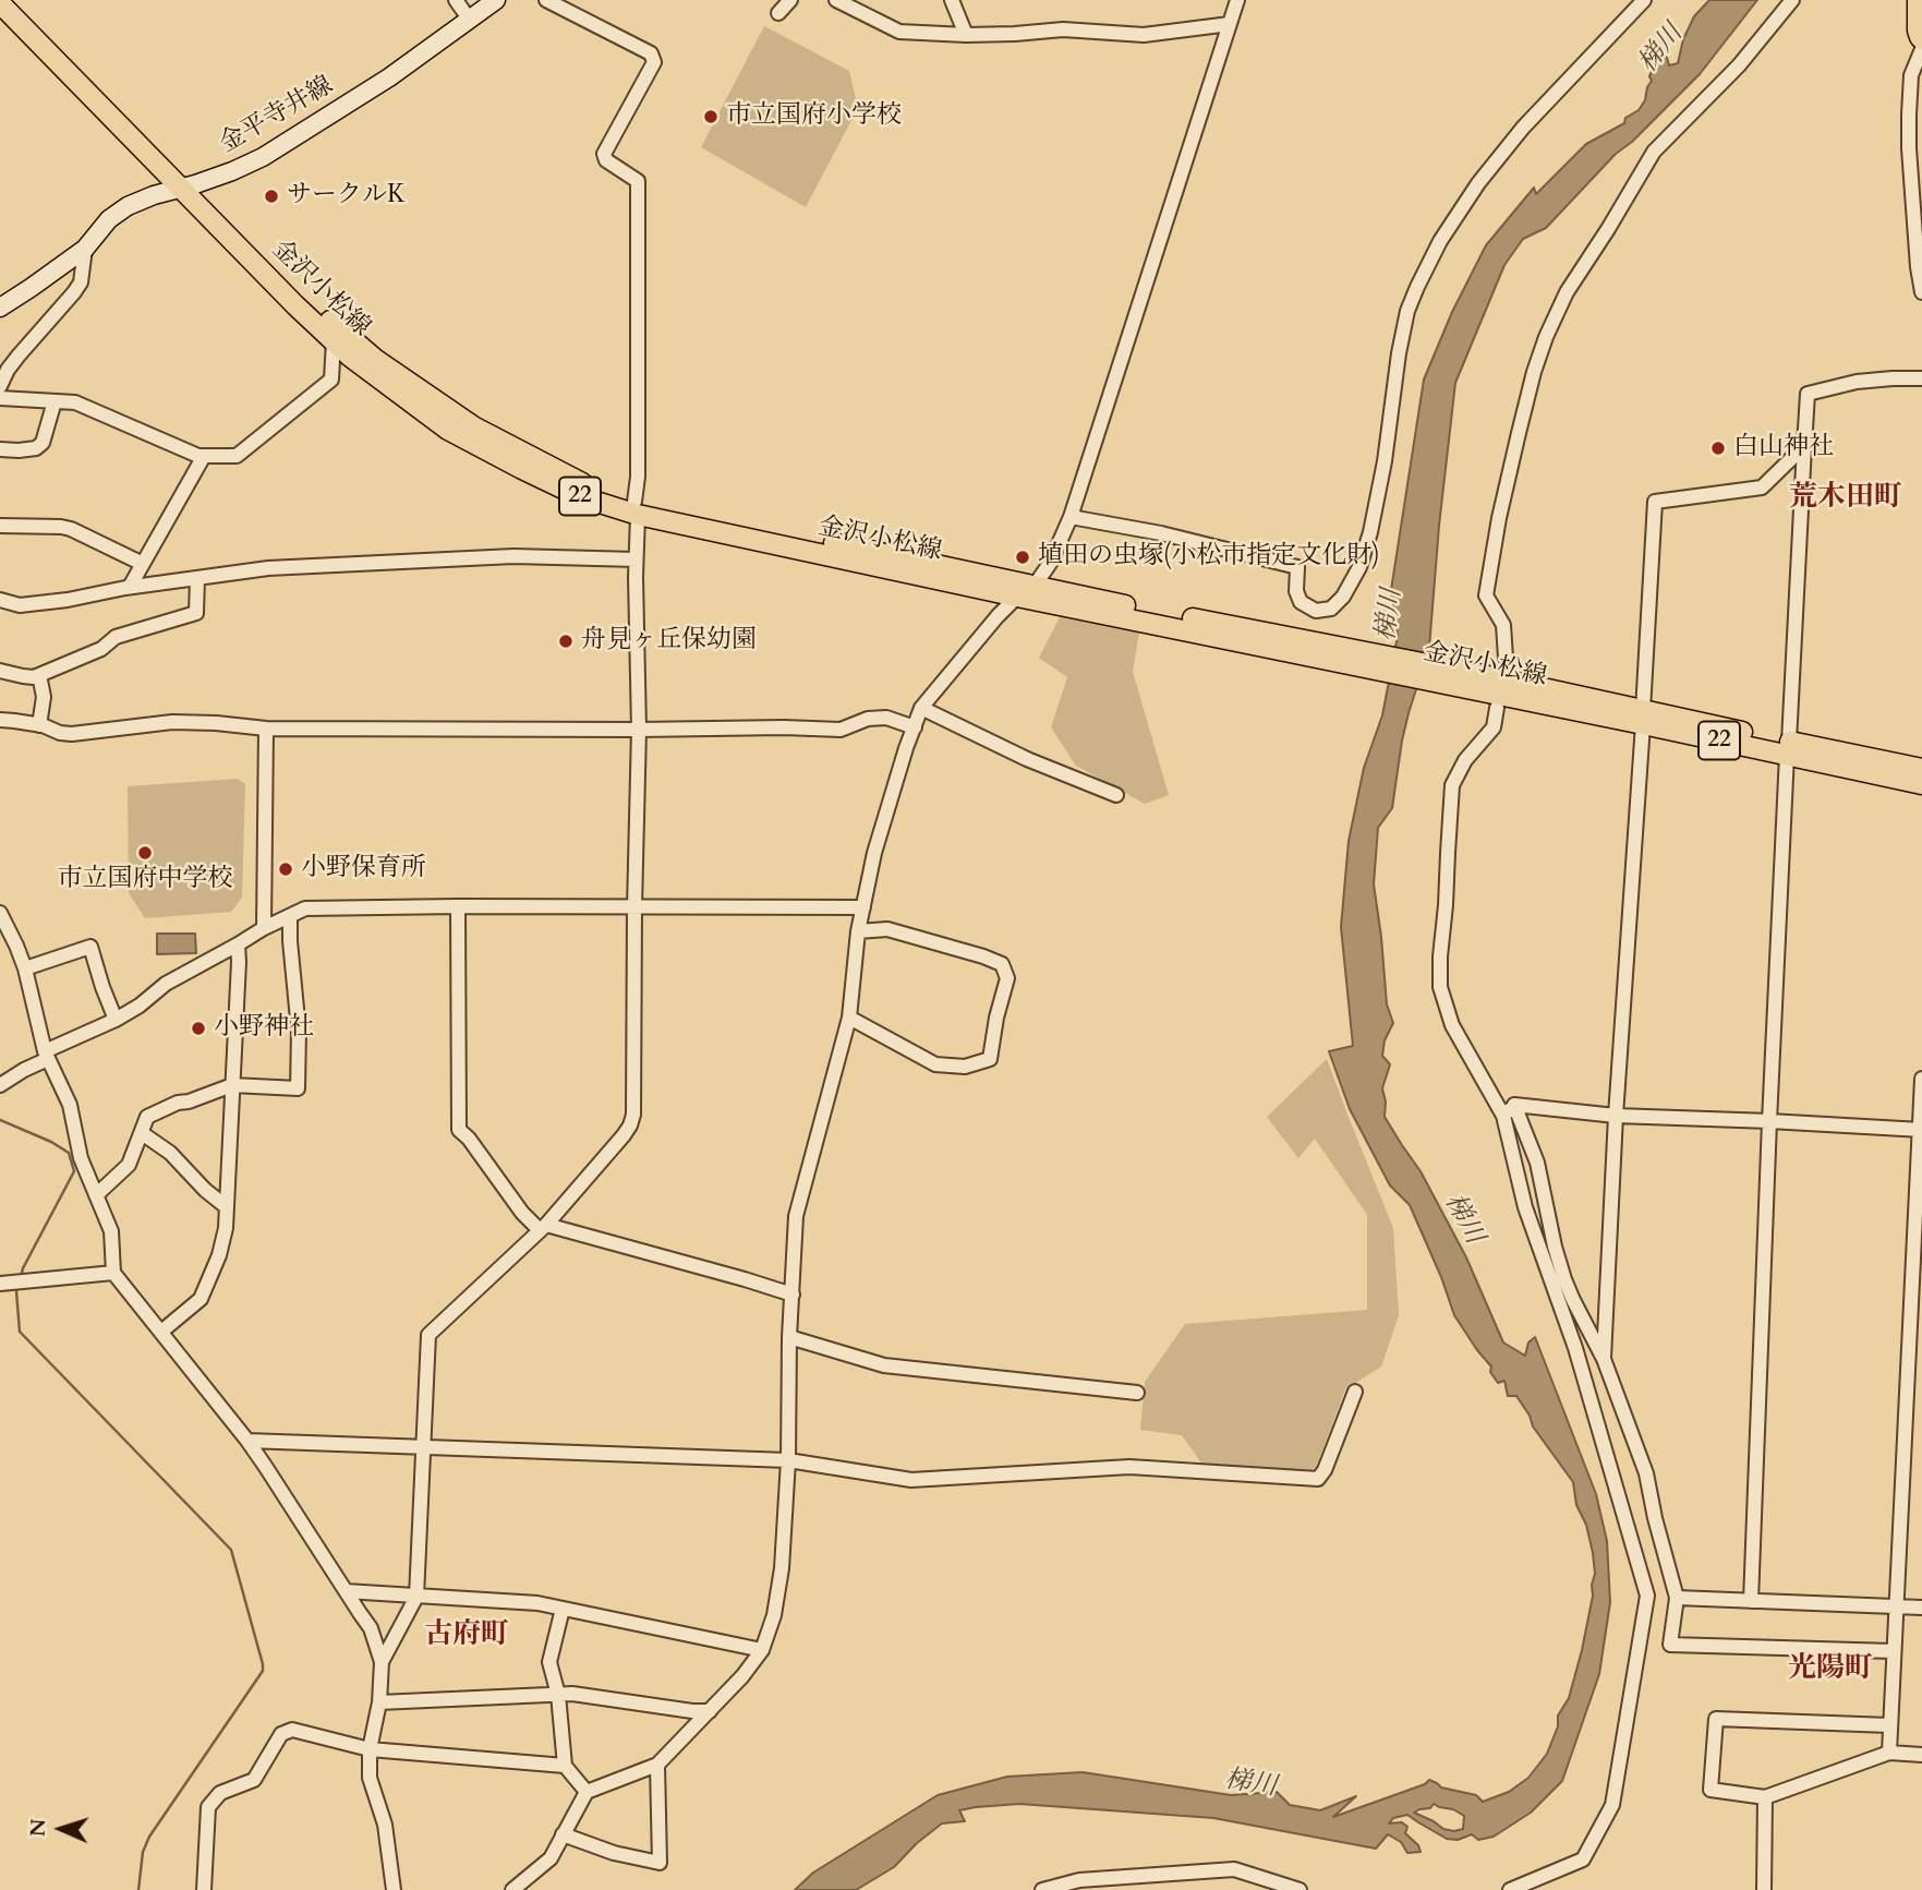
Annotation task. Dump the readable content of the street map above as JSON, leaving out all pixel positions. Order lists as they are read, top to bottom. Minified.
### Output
{"streets":{"main road":["金平寺井線","金沢小松線","22"]},"crossings":[["金平寺井線","金沢小松線"]],"districts":["荒木田町","古府町","光陽町"],"water":["梯川"],"places":["市立国府小学校","サークルK","白山神社","埴田の虫塚(小松市指定文化財)","舟見ヶ丘保幼園","市立国府中学校","小野保育所","小野神社"],"north":"left"}
